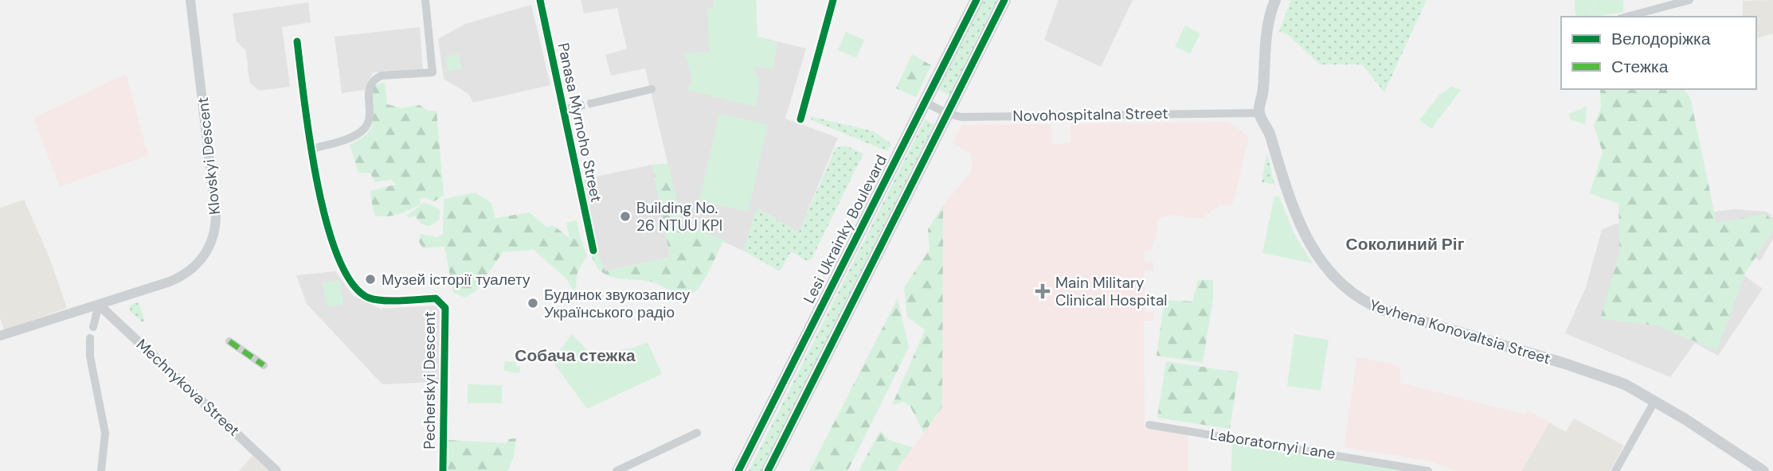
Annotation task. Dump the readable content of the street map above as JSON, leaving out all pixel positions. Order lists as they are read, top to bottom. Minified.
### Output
{"streets":{"main road":["Lesi Ukrainky Boulevard","Yevhena Konovaltsia Street"],"street":["Novohospitalna Street","Panasa Myrnoho Street","Klovskyi Descent","Pecherskyi Descent","Mechnykova Street","Laboratornyi Lane"]},"crossings":[["Novohospitalna Street","Lesi Ukrainky Boulevard"],["Novohospitalna Street","Yevhena Konovaltsia Street"],["Klovskyi Descent","Mechnykova Street"]],"districts":["Соколиний Ріг","Собача стежка"],"places":{"other":["Building No. 26 NTUU KPI","Музей історії туалету","Будинок звукозапису Українського радіо"],"health":["Main Military Clinical Hospital"]},"legend":["Велодоріжка","Стежка"]}
